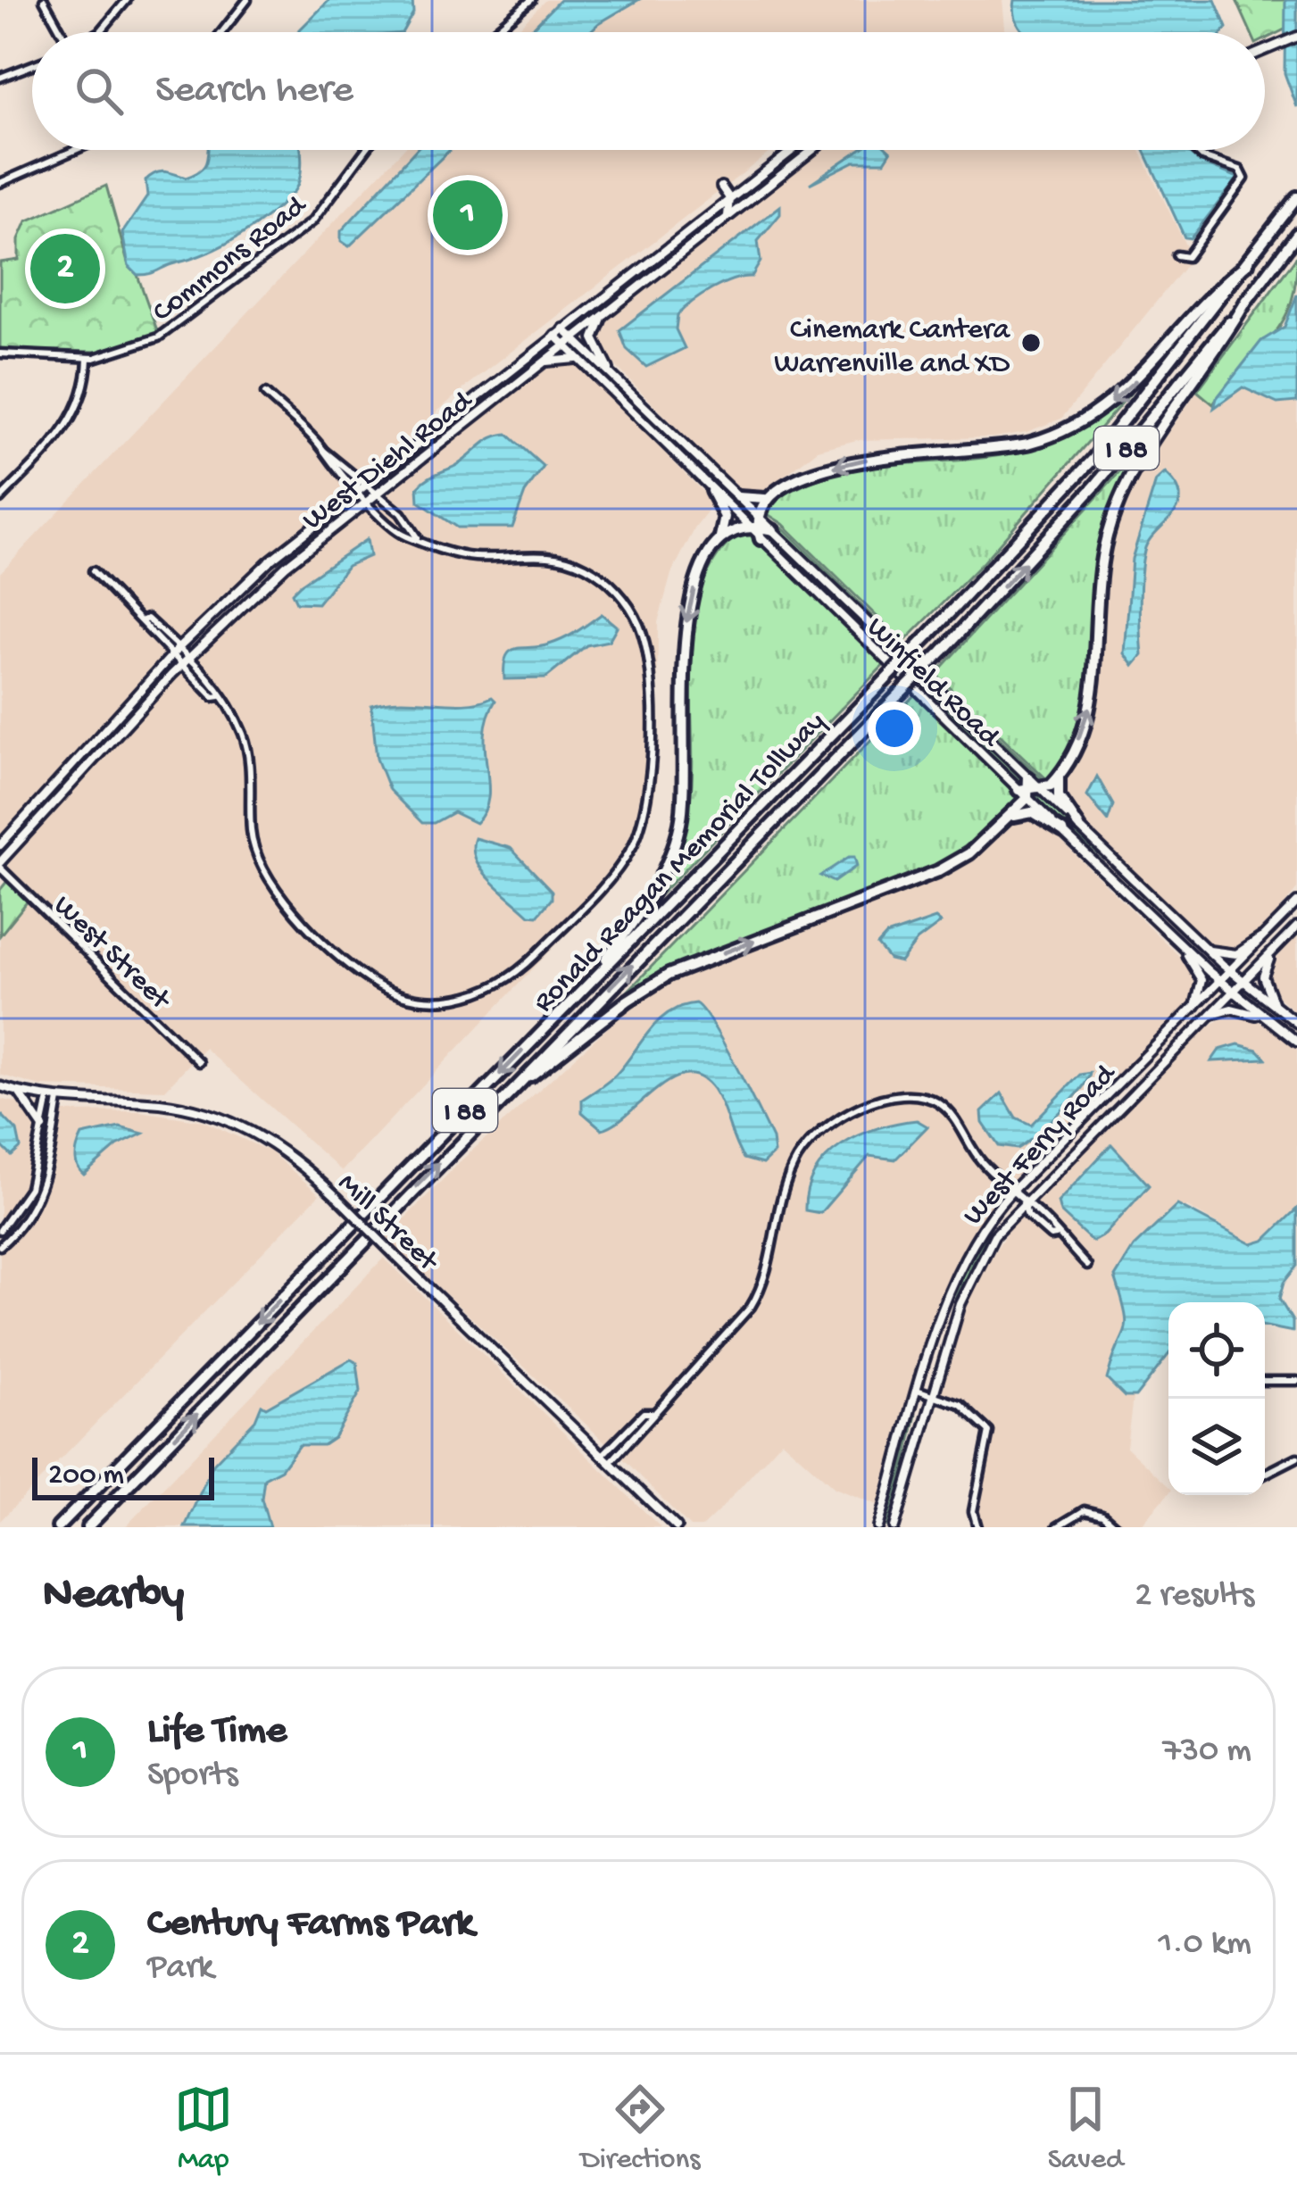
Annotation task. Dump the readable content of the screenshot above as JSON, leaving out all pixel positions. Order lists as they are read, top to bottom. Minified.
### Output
{"streets":{"highway":["I 88","Ronald Reagan Memorial Tollway"],"main road":["West Diehl Road","Winfield Road","West Ferry Road","Mill Street"],"street":["Commons Road","West Street"]},"crossings":[["West Diehl Road","West Street"],["Winfield Road","West Ferry Road"]],"places":["Cinemark Cantera Warrenville and XD"],"scale_bar":"200 m","page":{"search":"Search here","pins":["1","2"],"scale":"200 m","heading":["Nearby","2 results"],"list":[{"mark":"1","name":"Life Time","note":"Sports","value":"730 m"},{"mark":"2","name":"Century Farms Park","note":"Park","value":"1.0 km"}],"nav":["Map","Directions","Saved"]}}
